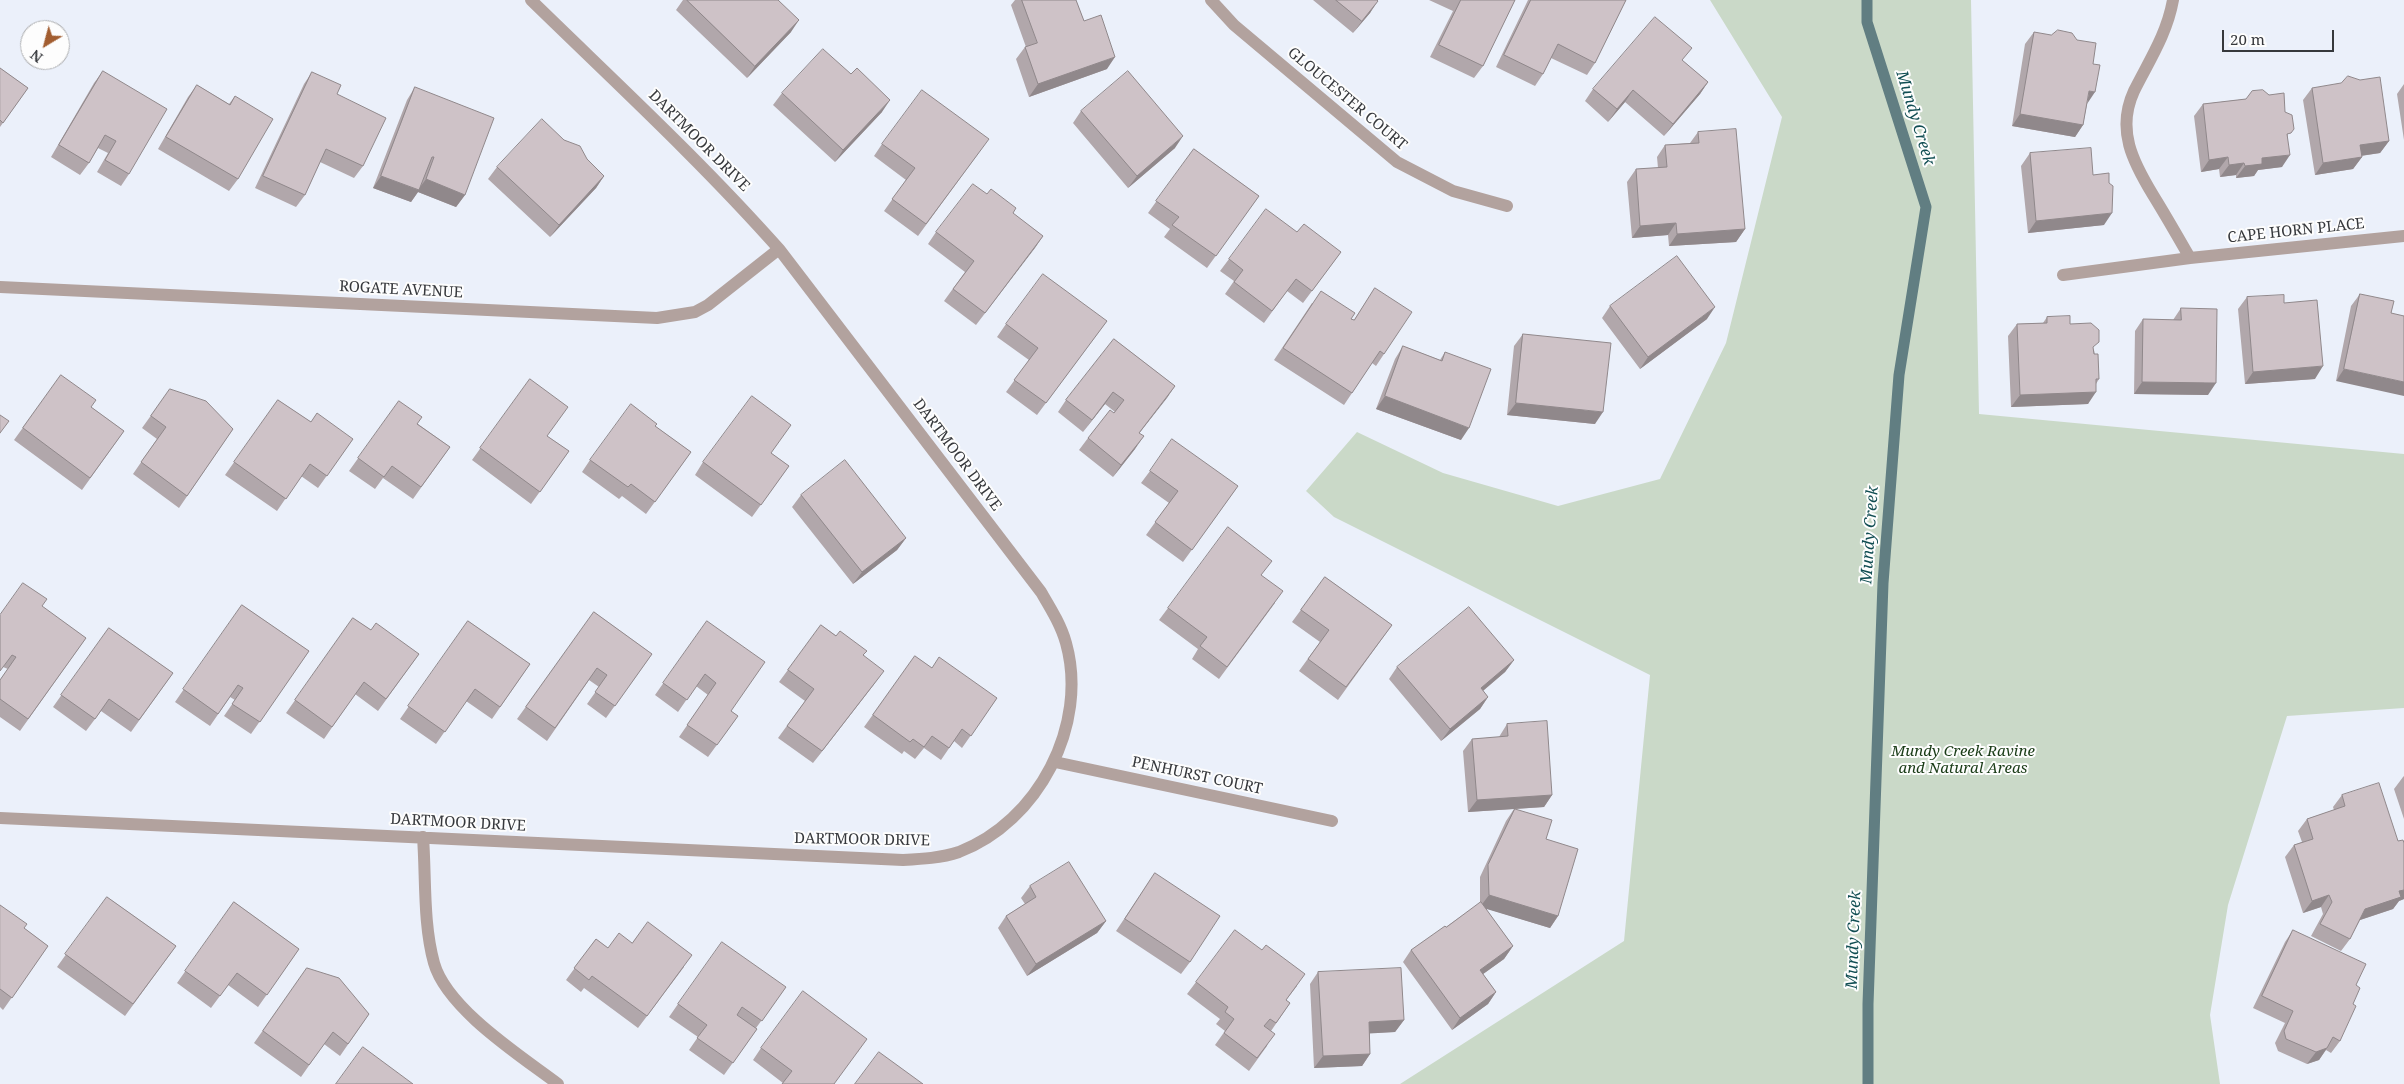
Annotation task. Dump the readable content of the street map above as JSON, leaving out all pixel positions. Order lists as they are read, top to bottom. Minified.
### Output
{"streets":{"street":["GLOUCESTER COURT","DARTMOOR DRIVE","CAPE HORN PLACE","ROGATE AVENUE","PENHURST COURT"]},"crossings":[["DARTMOOR DRIVE","ROGATE AVENUE"],["DARTMOOR DRIVE","PENHURST COURT"]],"water":["Mundy Creek"],"parks":["Mundy Creek Ravine and Natural Areas"],"scale_bar":"20 m","north":"bottom left"}
